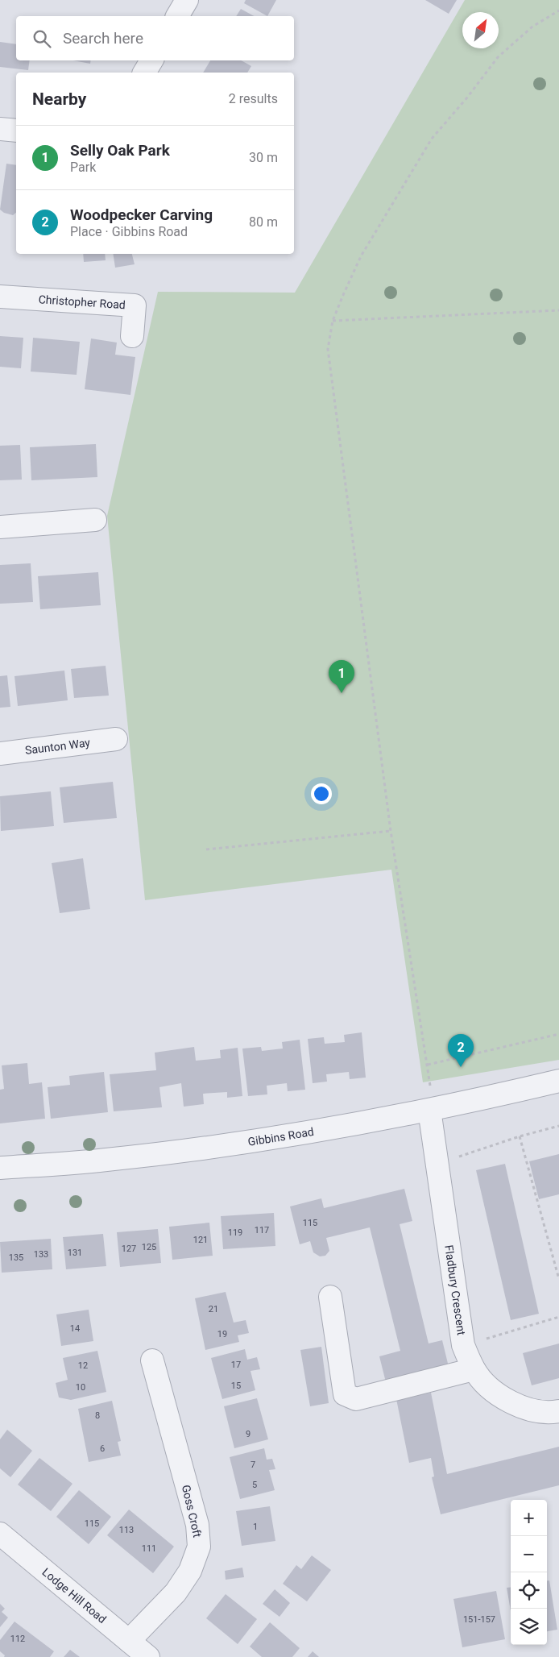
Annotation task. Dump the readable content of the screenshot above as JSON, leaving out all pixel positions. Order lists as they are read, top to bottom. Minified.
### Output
{"streets":{"street":["Christopher Road","Saunton Way","Gibbins Road","Fladbury Crescent","Goss Croft","Lodge Hill Road"]},"crossings":[["Gibbins Road","Fladbury Crescent"],["Goss Croft","Lodge Hill Road"]],"house_numbers":["115","117","119","121","125","127","131","133","135","21","14","19","17","12","15","10","8","9","6","7","5","115","1","113","111","151-157","112"],"north":"top right","page":{"search":"Search here","heading":["Nearby","2 results"],"list":[{"mark":"1","name":"Selly Oak Park","note":"Park","value":"30 m"},{"mark":"2","name":"Woodpecker Carving","note":"Place · Gibbins Road","value":"80 m"}],"pins":["1","2"],"map_buttons":["+","−"]}}
